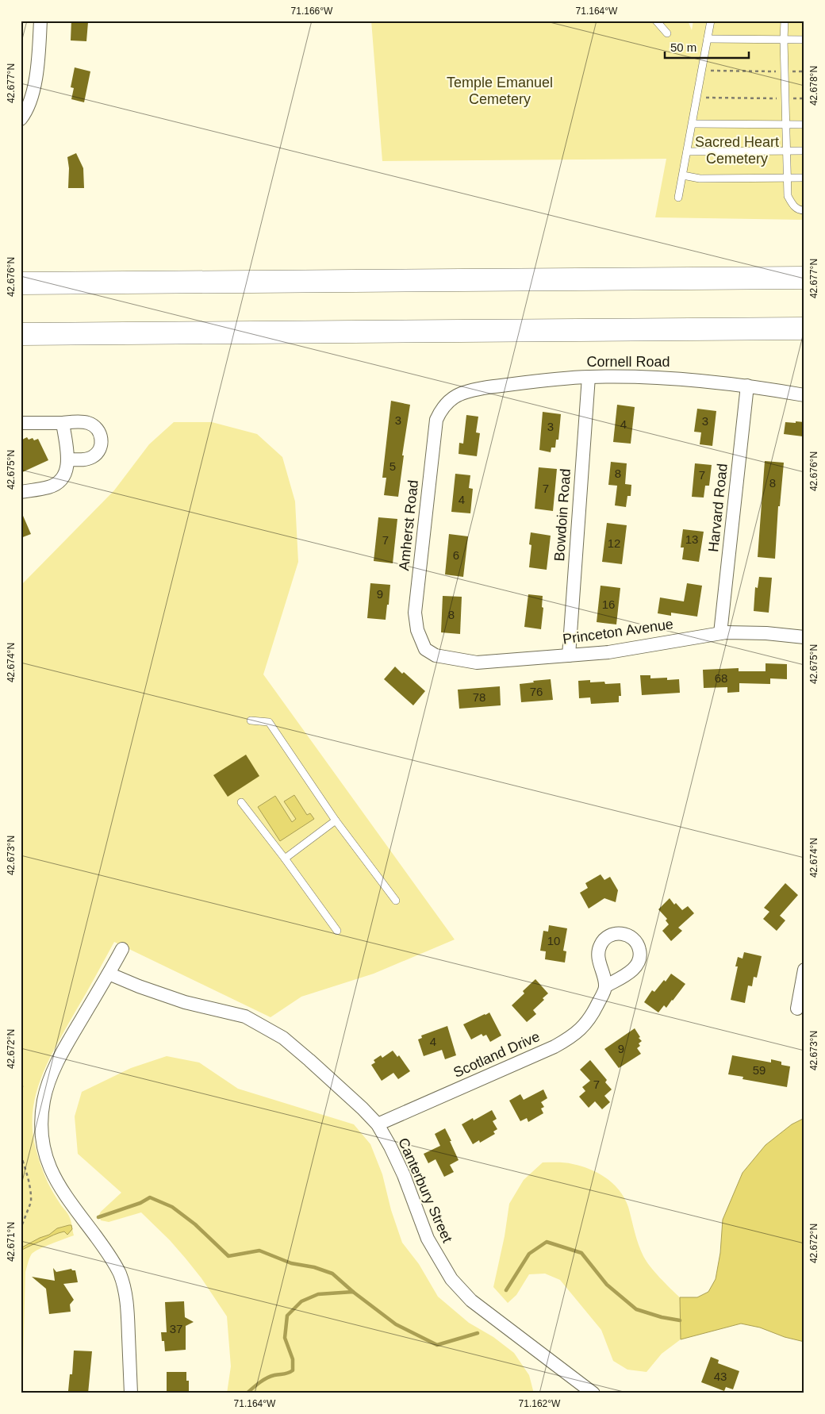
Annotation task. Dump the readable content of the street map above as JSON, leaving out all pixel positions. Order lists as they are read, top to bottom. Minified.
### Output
{"streets":{"street":["Cornell Road","Harvard Road","Bowdoin Road","Amherst Road","Princeton Avenue","Scotland Drive","Canterbury Street"]},"crossings":[["Cornell Road","Harvard Road"],["Cornell Road","Bowdoin Road"],["Cornell Road","Amherst Road"],["Harvard Road","Princeton Avenue"],["Bowdoin Road","Princeton Avenue"],["Amherst Road","Princeton Avenue"],["Scotland Drive","Canterbury Street"]],"parks":["Temple Emanuel Cemetery","Sacred Heart Cemetery"],"house_numbers":["3","3","4","3","5","8","7","8","7","4","13","7","12","6","9","16","8","68","76","78","10","4","9","59","7","37","43"],"scale_bar":"50 m","coordinates":["71.166°W","71.164°W","42.677°N","42.678°N","42.676°N","42.675°N","42.674°N","42.673°N","42.672°N","42.671°N","71.162°W"]}
